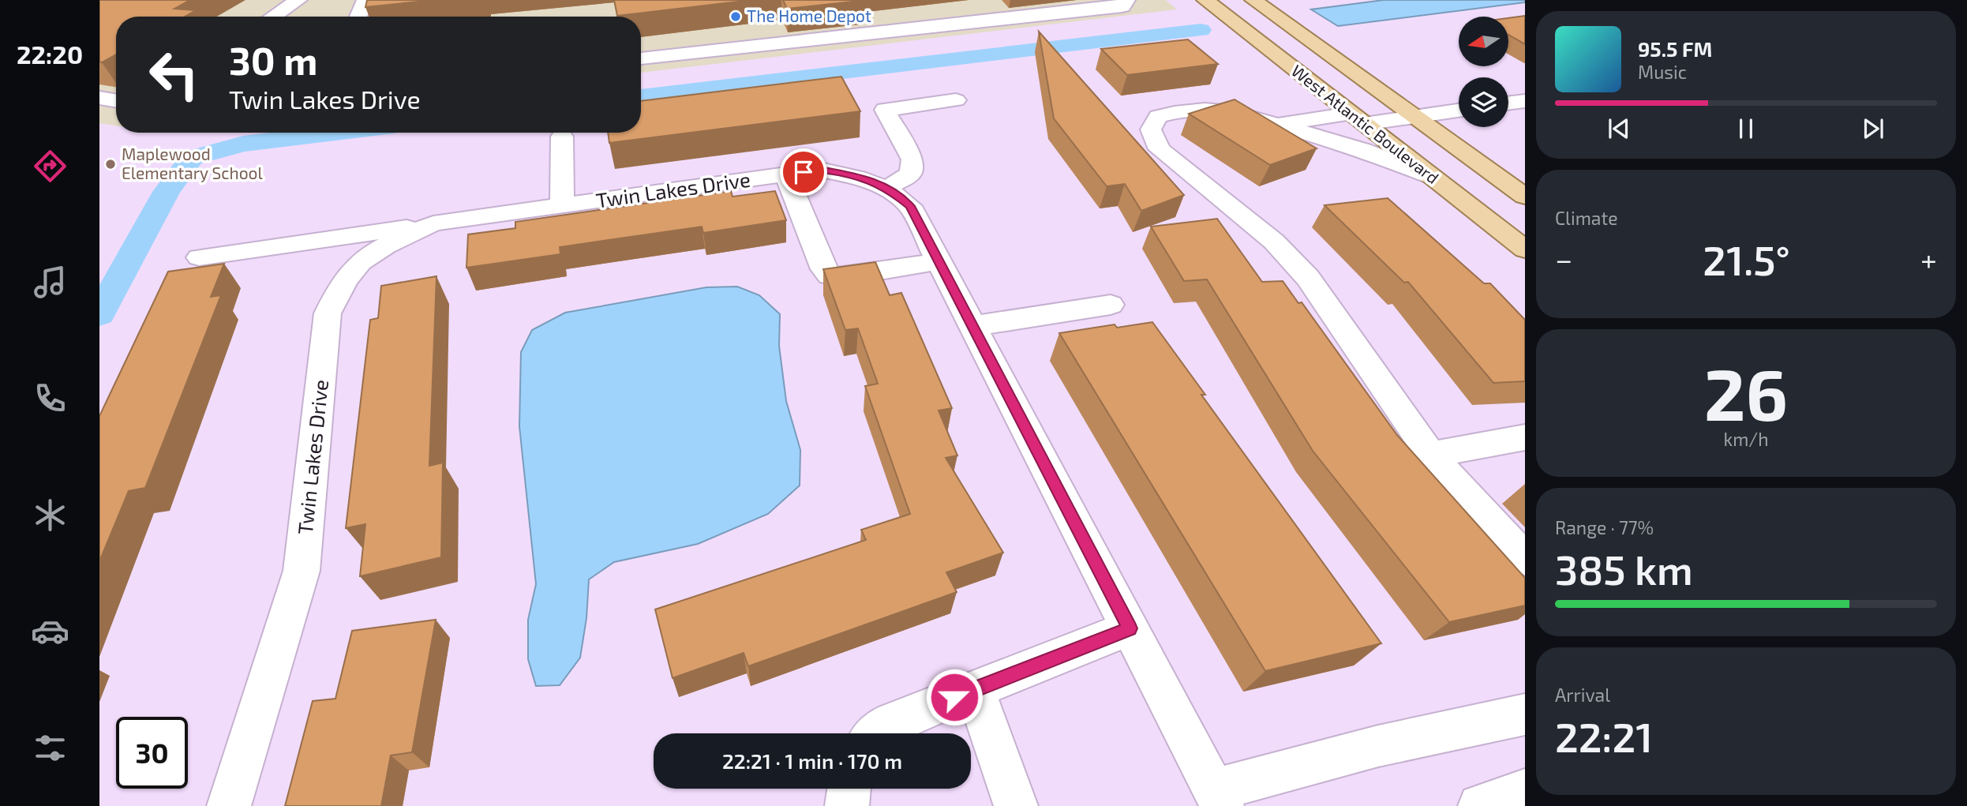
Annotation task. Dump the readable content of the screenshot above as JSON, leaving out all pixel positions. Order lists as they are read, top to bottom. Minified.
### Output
{"streets":{"main road":["West Atlantic Boulevard"],"street":["Twin Lakes Drive"]},"places":["The Home Depot","Maplewood Elementary School"],"north":"left","page":{"tabs":"22:20","turn":["30 m","Twin Lakes Drive"],"song":["95.5 FM","Music"],"tile":["Climate",["26","km/h"],["Range · 77%","385 km"],["Arrival","22:21"]],"heat":["−","21.5°","+"],"limit":"30","trip":"22:21 · 1 min · 170 m"}}
